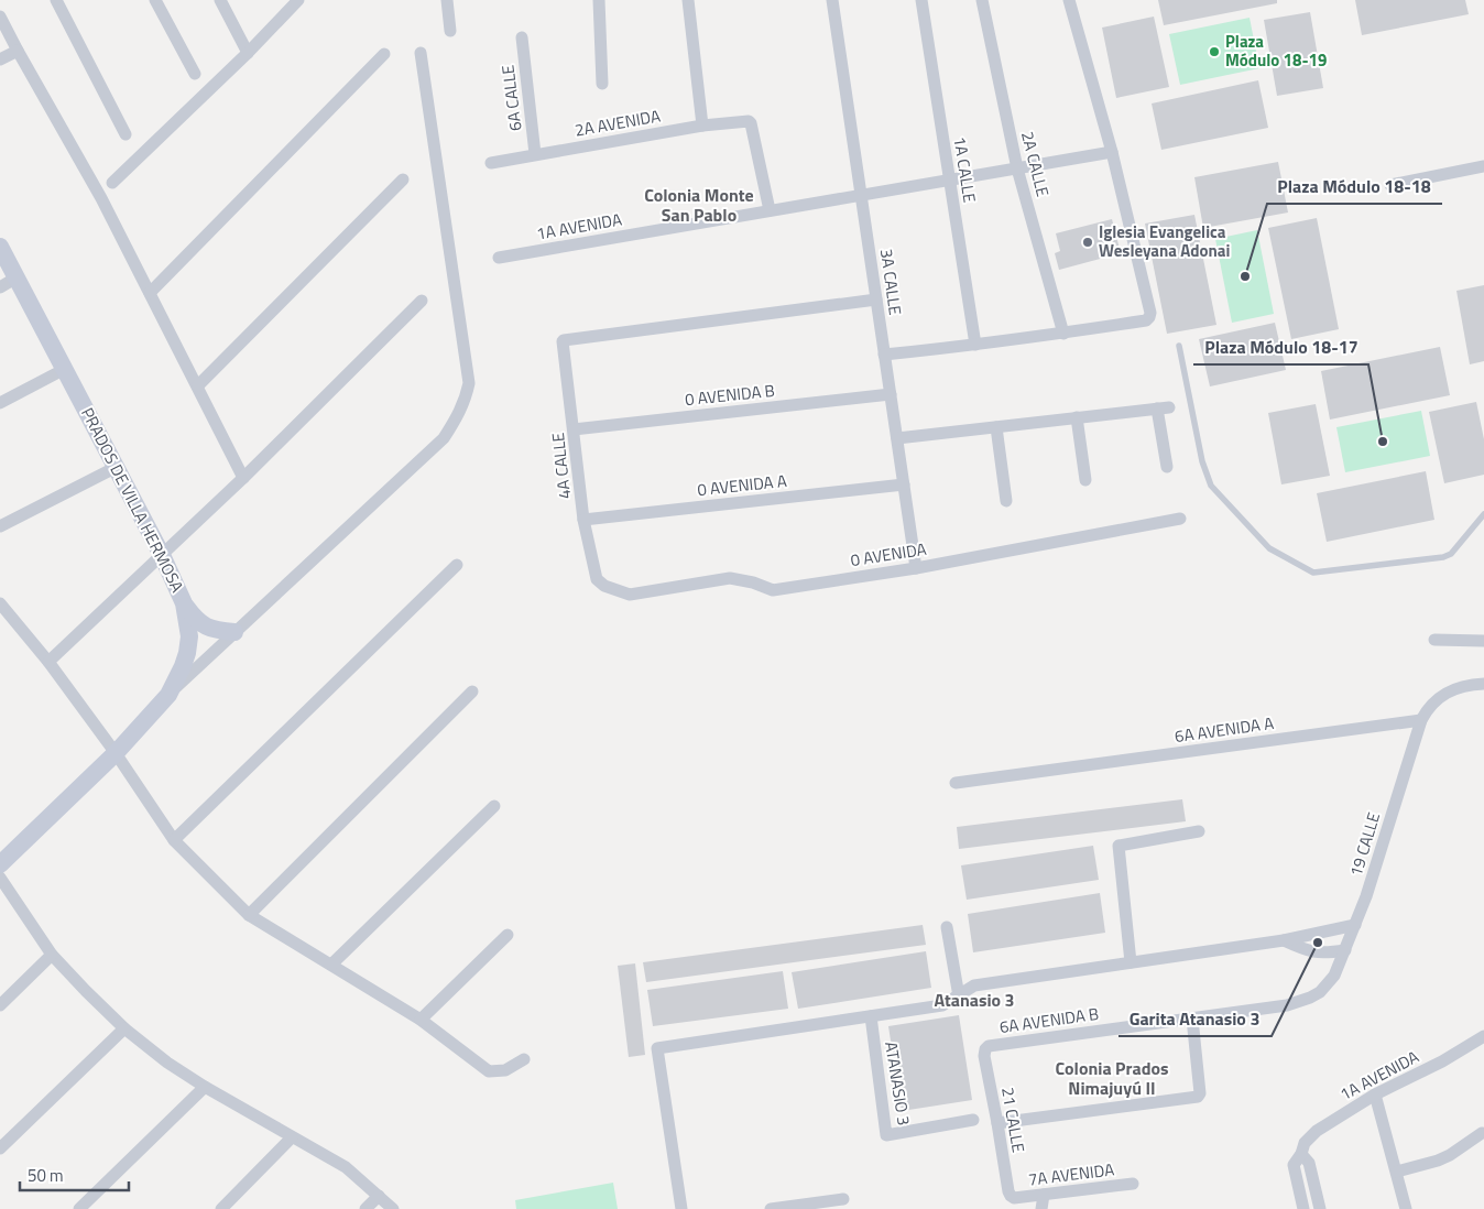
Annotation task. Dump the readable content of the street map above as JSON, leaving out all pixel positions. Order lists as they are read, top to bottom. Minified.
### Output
{"streets":{"main road":["PRADOS DE VILLA HERMOSA"],"street":["6A CALLE","2A AVENIDA","2A CALLE","1A CALLE","1A AVENIDA","3A CALLE","0 AVENIDA B","4A CALLE","0 AVENIDA A","0 AVENIDA","6A AVENIDA A","19 CALLE","6A AVENIDA B","ATANASIO 3","21 CALLE","7A AVENIDA"]},"crossings":[["6A CALLE","2A AVENIDA"],["2A AVENIDA","1A AVENIDA"],["1A AVENIDA","3A CALLE"],["3A CALLE","0 AVENIDA B"],["3A CALLE","4A CALLE"],["3A CALLE","0 AVENIDA A"],["3A CALLE","0 AVENIDA"],["0 AVENIDA B","4A CALLE"],["4A CALLE","0 AVENIDA A"],["4A CALLE","0 AVENIDA"],["6A AVENIDA A","19 CALLE"],["19 CALLE","6A AVENIDA B"],["6A AVENIDA B","21 CALLE"],["21 CALLE","7A AVENIDA"]],"districts":["Colonia Monte San Pablo","Atanasio 3","Colonia Prados Nimajuyú II"],"places":["Plaza Módulo 18-19","Iglesia Evangelica Wesleyana Adonai","Plaza Módulo 18-18","Plaza Módulo 18-17","Garita Atanasio 3"],"scale_bar":"50 m"}
